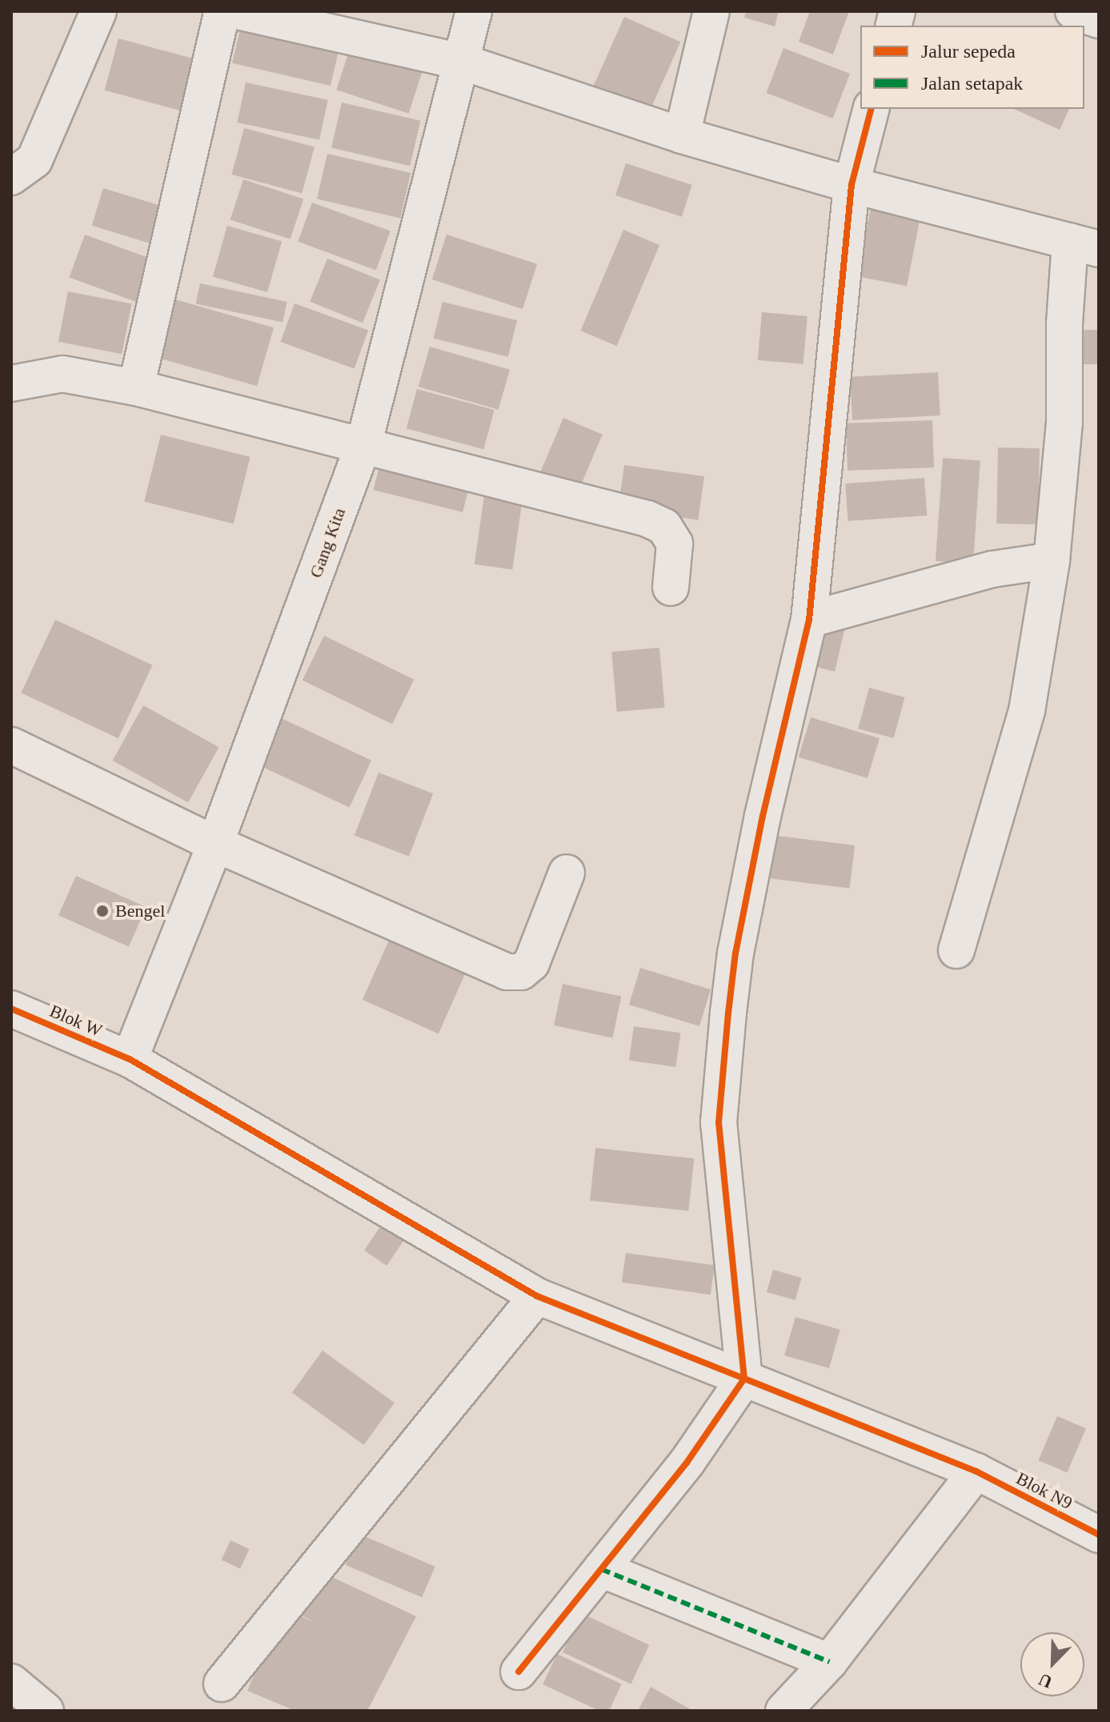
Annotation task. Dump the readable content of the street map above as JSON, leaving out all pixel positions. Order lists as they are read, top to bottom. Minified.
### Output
{"streets":{"street":["Gang Kita","Blok W","Blok N9"]},"crossings":[["Gang Kita","Blok W"],["Blok W","Blok N9"]],"places":["Bengel"],"legend":["Jalur sepeda","Jalan setapak"],"north":"bottom left"}
